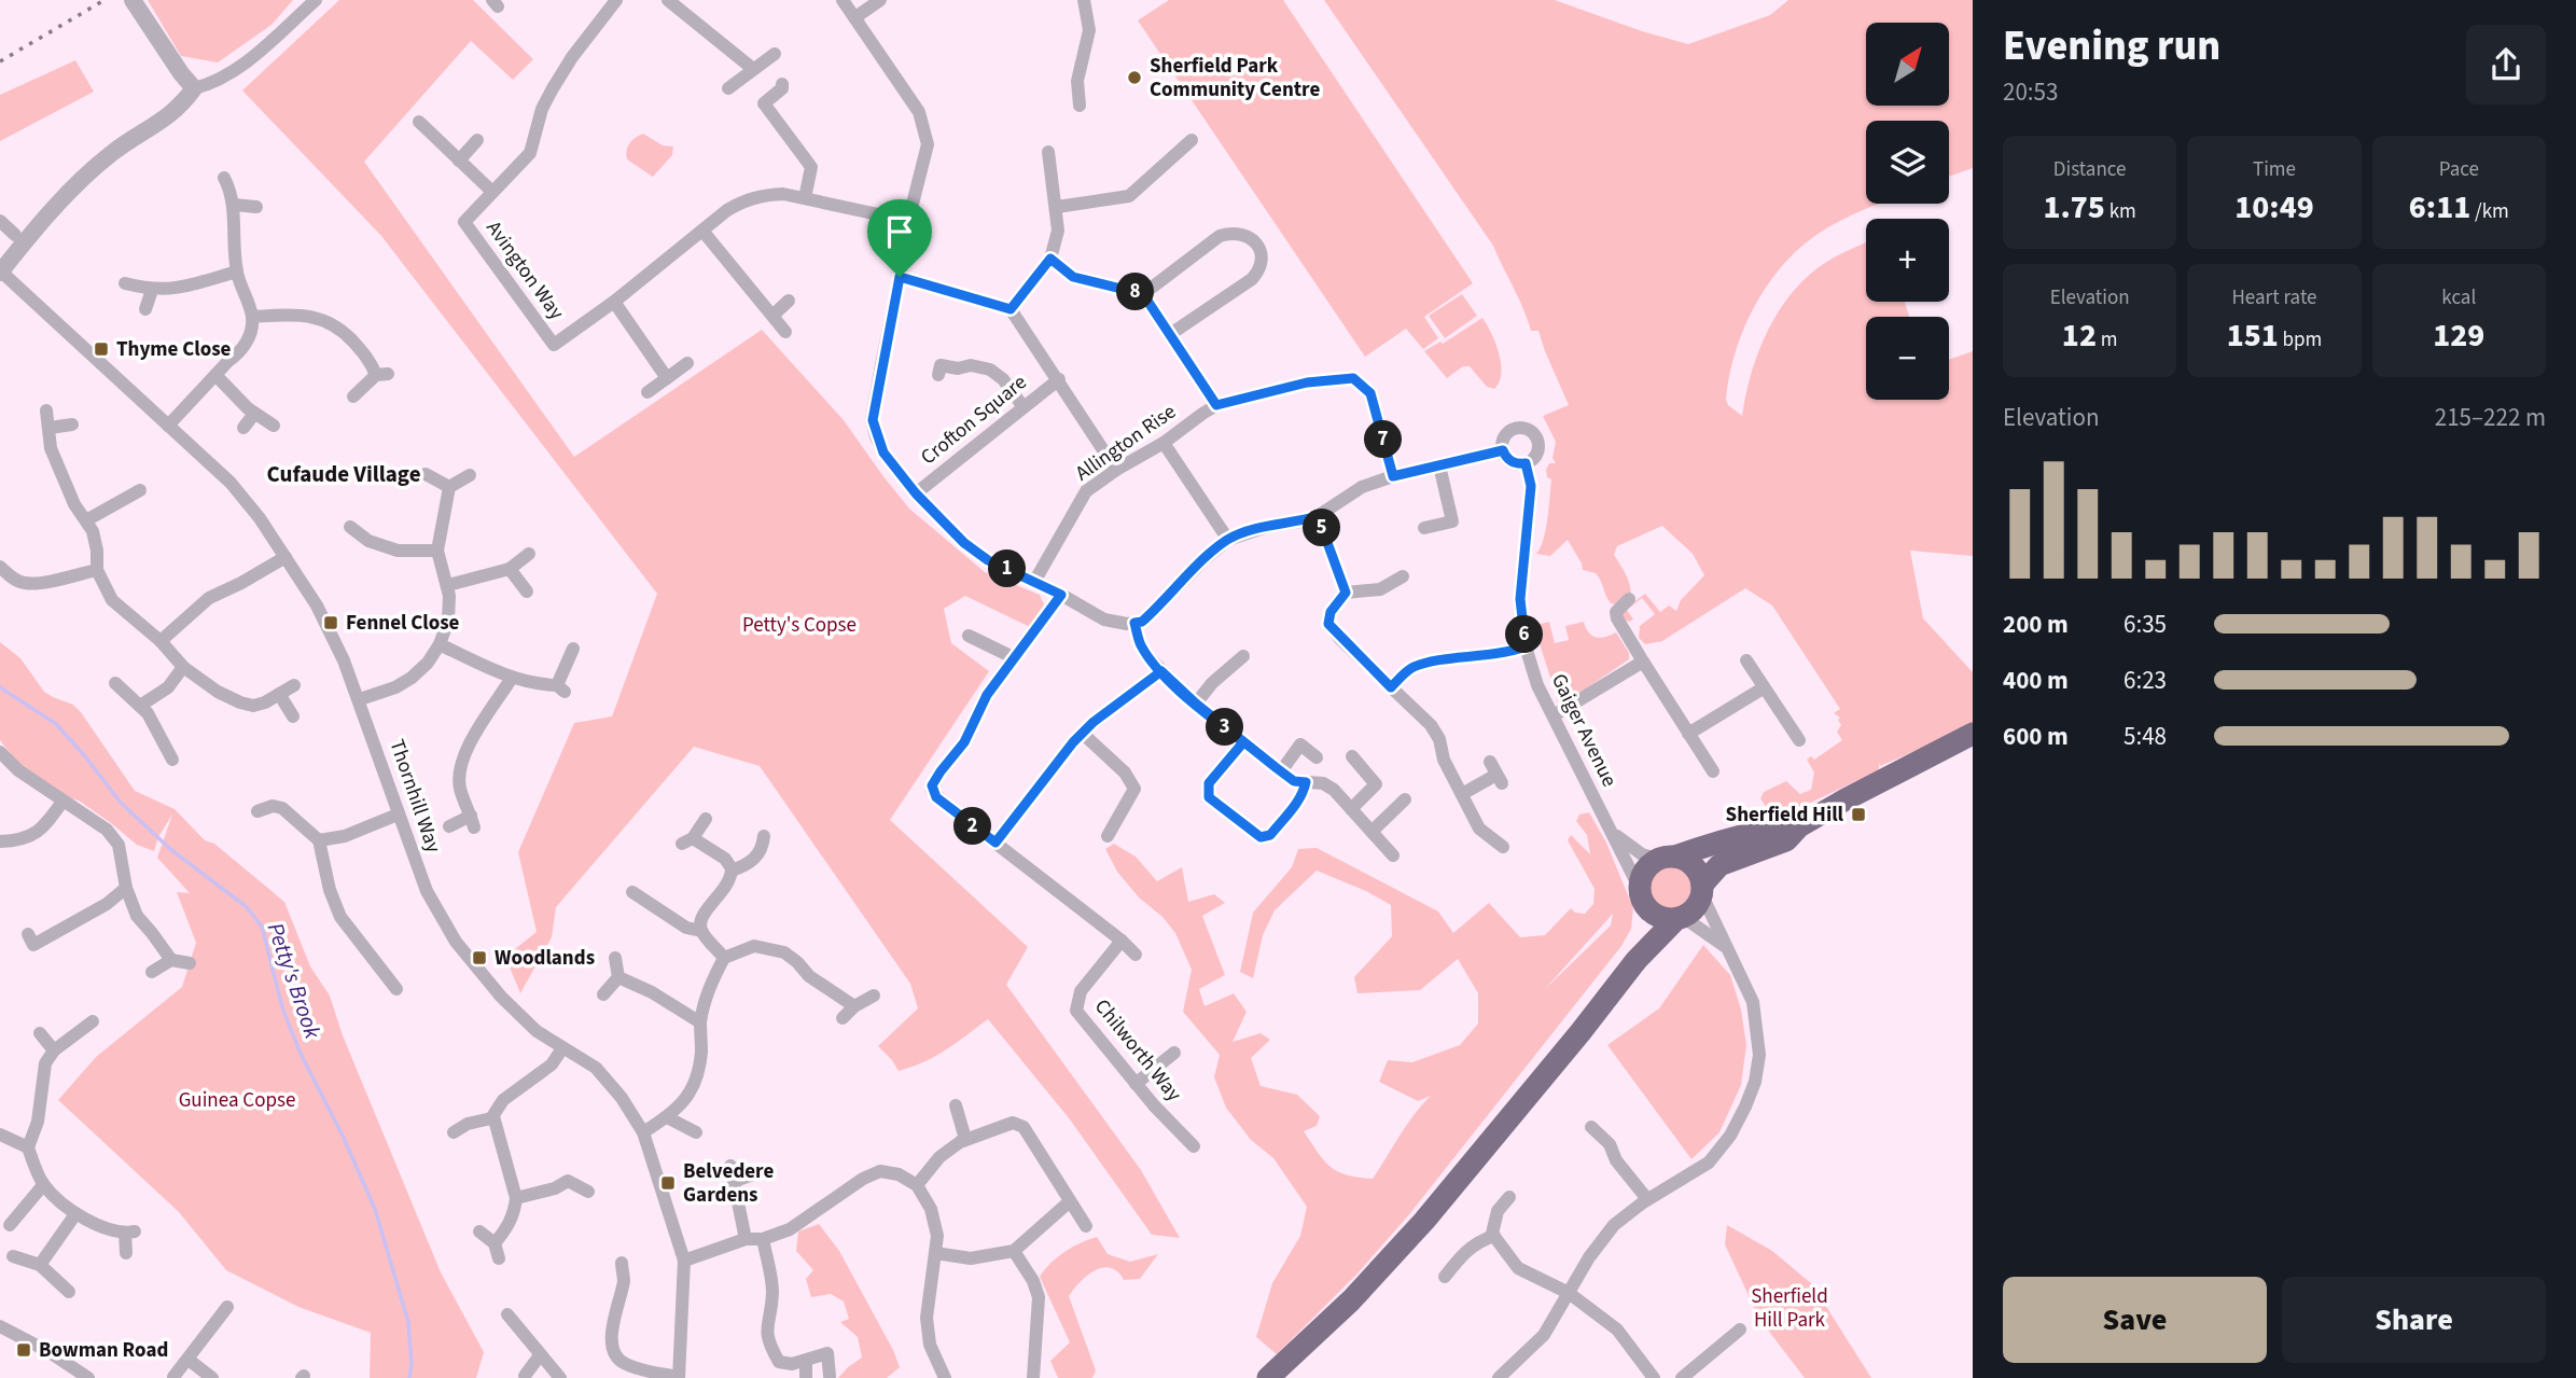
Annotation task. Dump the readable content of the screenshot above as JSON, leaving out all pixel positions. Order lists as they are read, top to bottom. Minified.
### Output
{"streets":{"street":["Avington Way","Crofton Square","Allington Rise","Gaiger Avenue","Thornhill Way","Chilworth Way"]},"districts":["Cufaude Village"],"water":["Petty's Brook"],"parks":["Petty's Copse","Guinea Copse","Sherfield Hill Park"],"places":{"other":["Sherfield Park Community Centre"],"transit":["Thyme Close","Fennel Close","Sherfield Hill","Woodlands","Belvedere Gardens","Bowman Road"]},"north":"top right","page":{"heading":["Evening run","20:53"],"map_buttons":["+","−"],"stats":[["Distance","1.75 km"],["Time","10:49"],["Pace","6:11 /km"],["Elevation","12 m"],["Heart rate","151 bpm"],["kcal","129"]],"pins":["8","7","5","1","6","3","2"],"chart":["Elevation","215–222 m"],"list":[{"name":"200 m","note":"6:35"},{"name":"400 m","note":"6:23"},{"name":"600 m","note":"5:48"}],"buttons":["Save","Share"]}}
